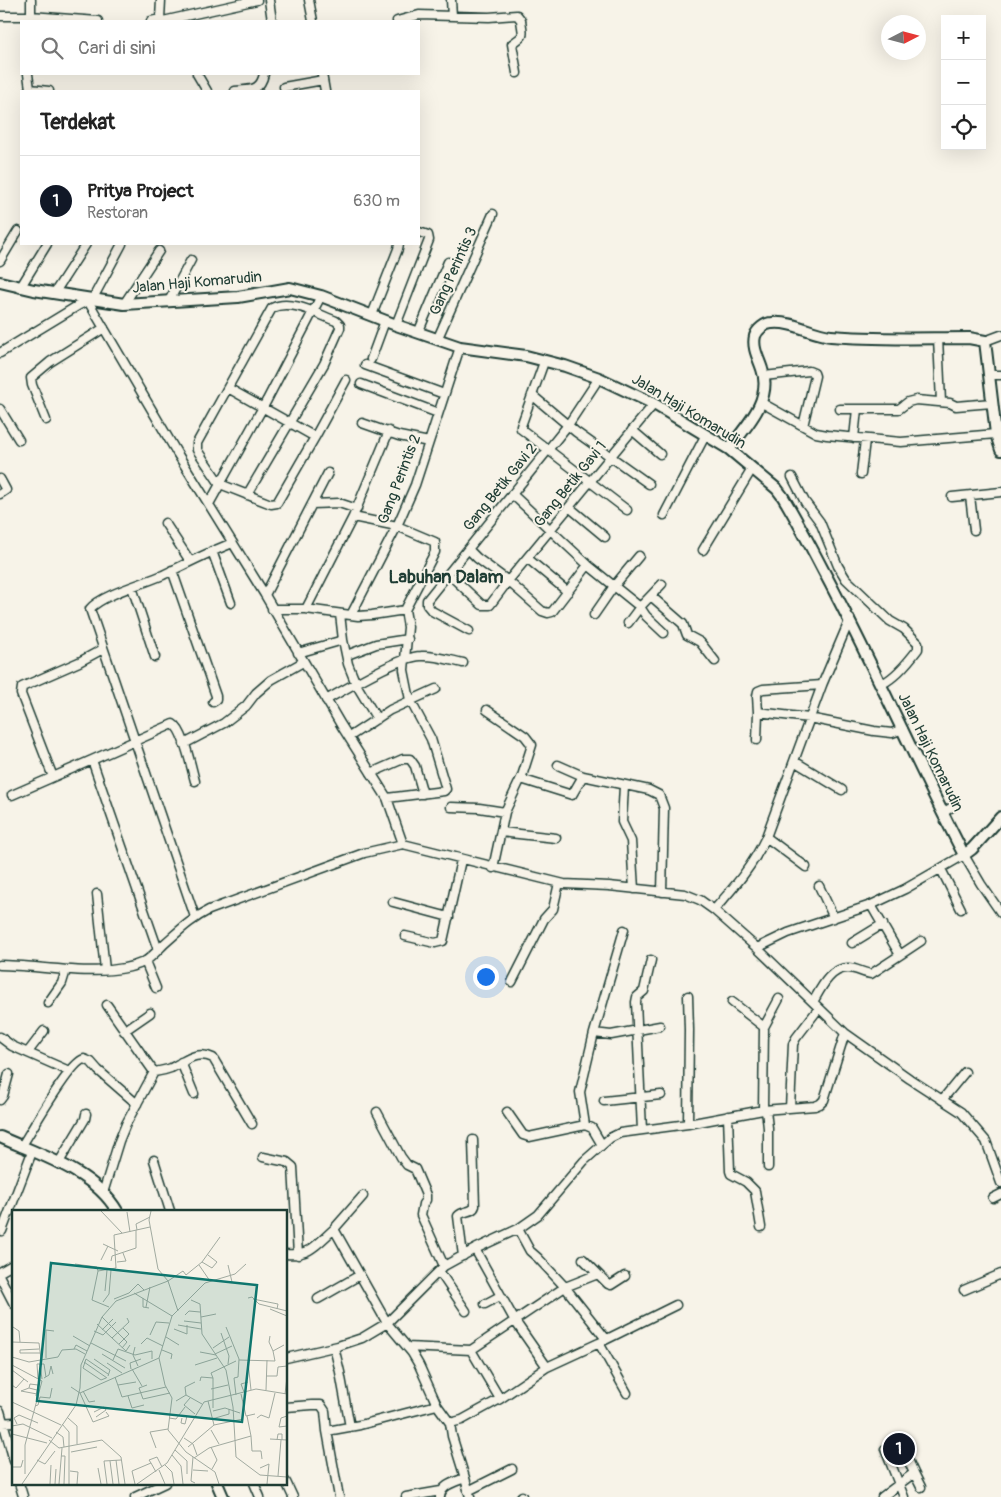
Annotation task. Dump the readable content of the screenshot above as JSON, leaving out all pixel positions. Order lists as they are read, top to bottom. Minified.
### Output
{"streets":{"street":["Gang Perintis 3","Jalan Haji Komarudin","Gang Perintis 2","Gang Betik Gavi 1","Gang Betik Gavi 2"]},"crossings":[["Gang Perintis 3","Jalan Haji Komarudin"],["Jalan Haji Komarudin","Gang Perintis 2"],["Jalan Haji Komarudin","Gang Betik Gavi 1"],["Jalan Haji Komarudin","Gang Betik Gavi 2"],["Gang Betik Gavi 1","Gang Betik Gavi 2"]],"districts":["Labuhan Dalam"],"north":"right","page":{"map_buttons":["+","−"],"search":"Cari di sini","heading":"Terdekat","list":[{"mark":"1","name":"Pritya Project","note":"Restoran","value":"630 m"}],"pins":"1"}}
